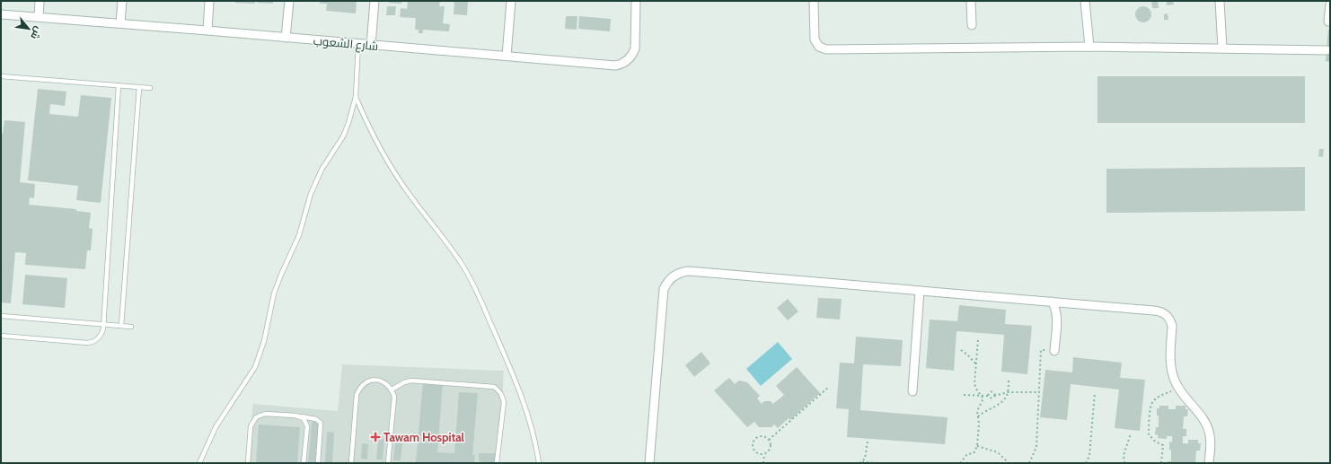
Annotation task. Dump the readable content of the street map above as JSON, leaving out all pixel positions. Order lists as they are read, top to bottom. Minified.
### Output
{"streets":{"street":["شارع الشعوب"]},"places":{"health":["Tawam Hospital"]},"north":"bottom right"}
